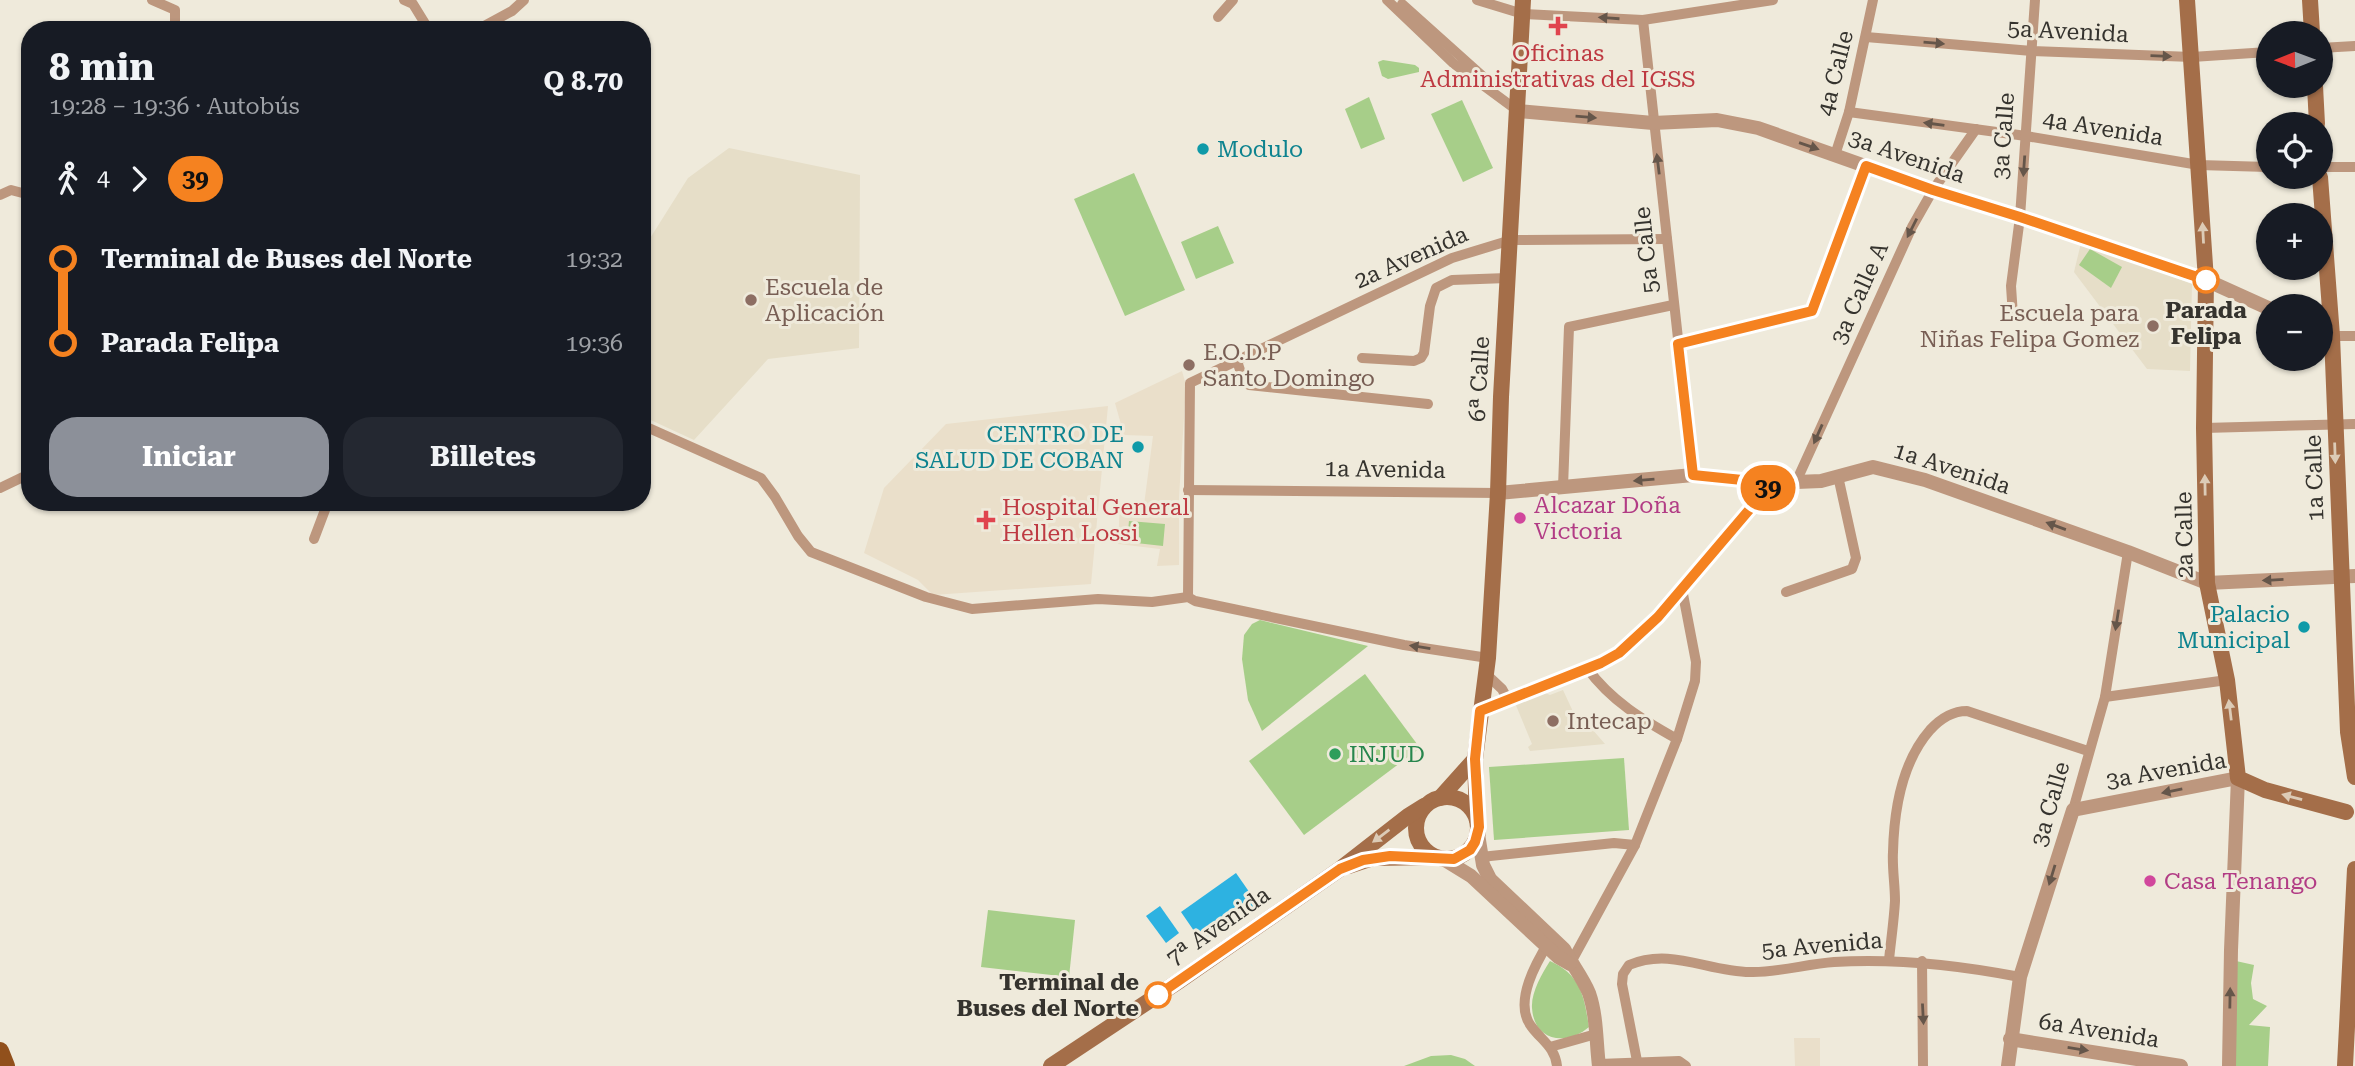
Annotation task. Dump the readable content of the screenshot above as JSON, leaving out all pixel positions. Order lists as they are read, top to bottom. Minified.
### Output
{"streets":{"main road":["3a Avenida","6ª Calle","1a Calle","2a Calle","7ª Avenida"],"street":["5a Avenida","4a Calle","4a Avenida","3a Calle","5a Calle","2a Avenida","3a Calle A","1a Avenida","6a Avenida"]},"crossings":[["5a Avenida","4a Calle"],["5a Avenida","3a Calle"],["5a Avenida","3a Avenida"],["5a Avenida","2a Calle"],["4a Calle","4a Avenida"],["4a Calle","3a Avenida"],["4a Avenida","3a Calle"],["4a Avenida","3a Calle A"],["4a Avenida","2a Calle"],["3a Calle","3a Avenida"],["3a Calle","1a Avenida"],["3a Calle","6a Avenida"],["3a Avenida","5a Calle"],["3a Avenida","3a Calle A"],["3a Avenida","6ª Calle"],["3a Avenida","2a Calle"],["5a Calle","2a Avenida"],["5a Calle","1a Avenida"],["2a Avenida","6ª Calle"],["2a Avenida","1a Avenida"],["3a Calle A","1a Avenida"],["6ª Calle","1a Avenida"],["6ª Calle","7ª Avenida"],["1a Avenida","1a Calle"],["1a Avenida","2a Calle"]],"one_way":["5a Avenida","3a Calle","3a Calle A","1a Avenida","6a Avenida"],"places":{"health":["Oficinas Administrativas del IGSS","Hospital General Hellen Lossi"],"other":["Modulo","Parada Felipa","Escuela de Aplicación","Escuela para Niñas Felipa Gomez","E.O.D.P Santo Domingo","CENTRO DE SALUD DE COBAN","Alcazar Doña Victoria","Palacio Municipal","Intecap","INJUD","Casa Tenango","Terminal de Buses del Norte"]},"lines":["bus line 39"],"north":"left","page":{"on_map":"39","map_buttons":["+","−"],"heading":["8 min","19:28 – 19:36 · Autobús","Q 8.70"],"legs":["4","39"],"list":[{"name":"Terminal de Buses del Norte","value":"19:32"},{"name":"Parada Felipa","value":"19:36"}],"buttons":["Iniciar","Billetes"]}}
